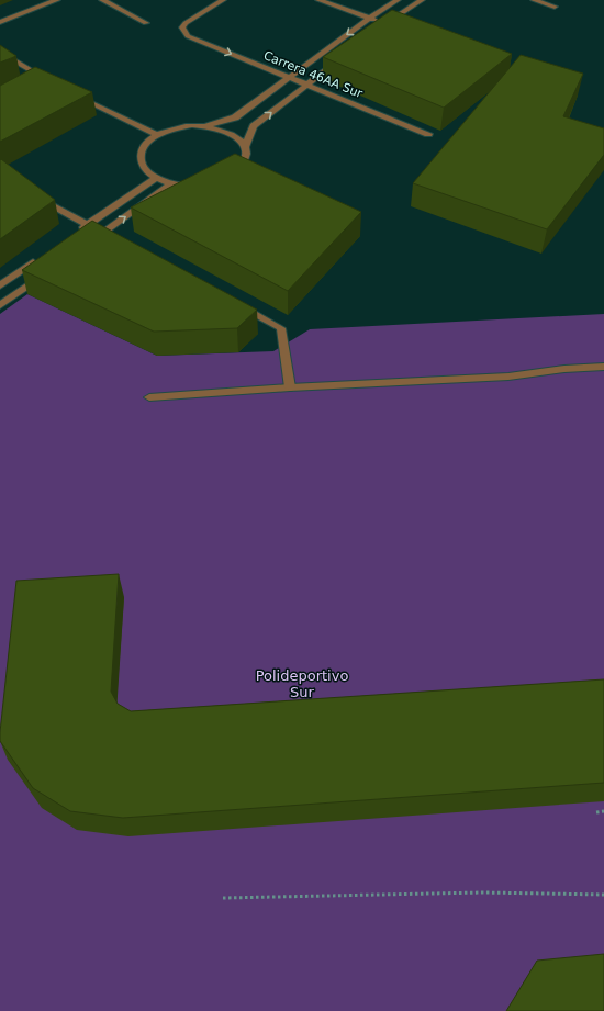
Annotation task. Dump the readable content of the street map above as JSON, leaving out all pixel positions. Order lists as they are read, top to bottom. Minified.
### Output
{"streets":{"street":["Carrera 46AA Sur"]},"parks":["Polideportivo Sur"]}
